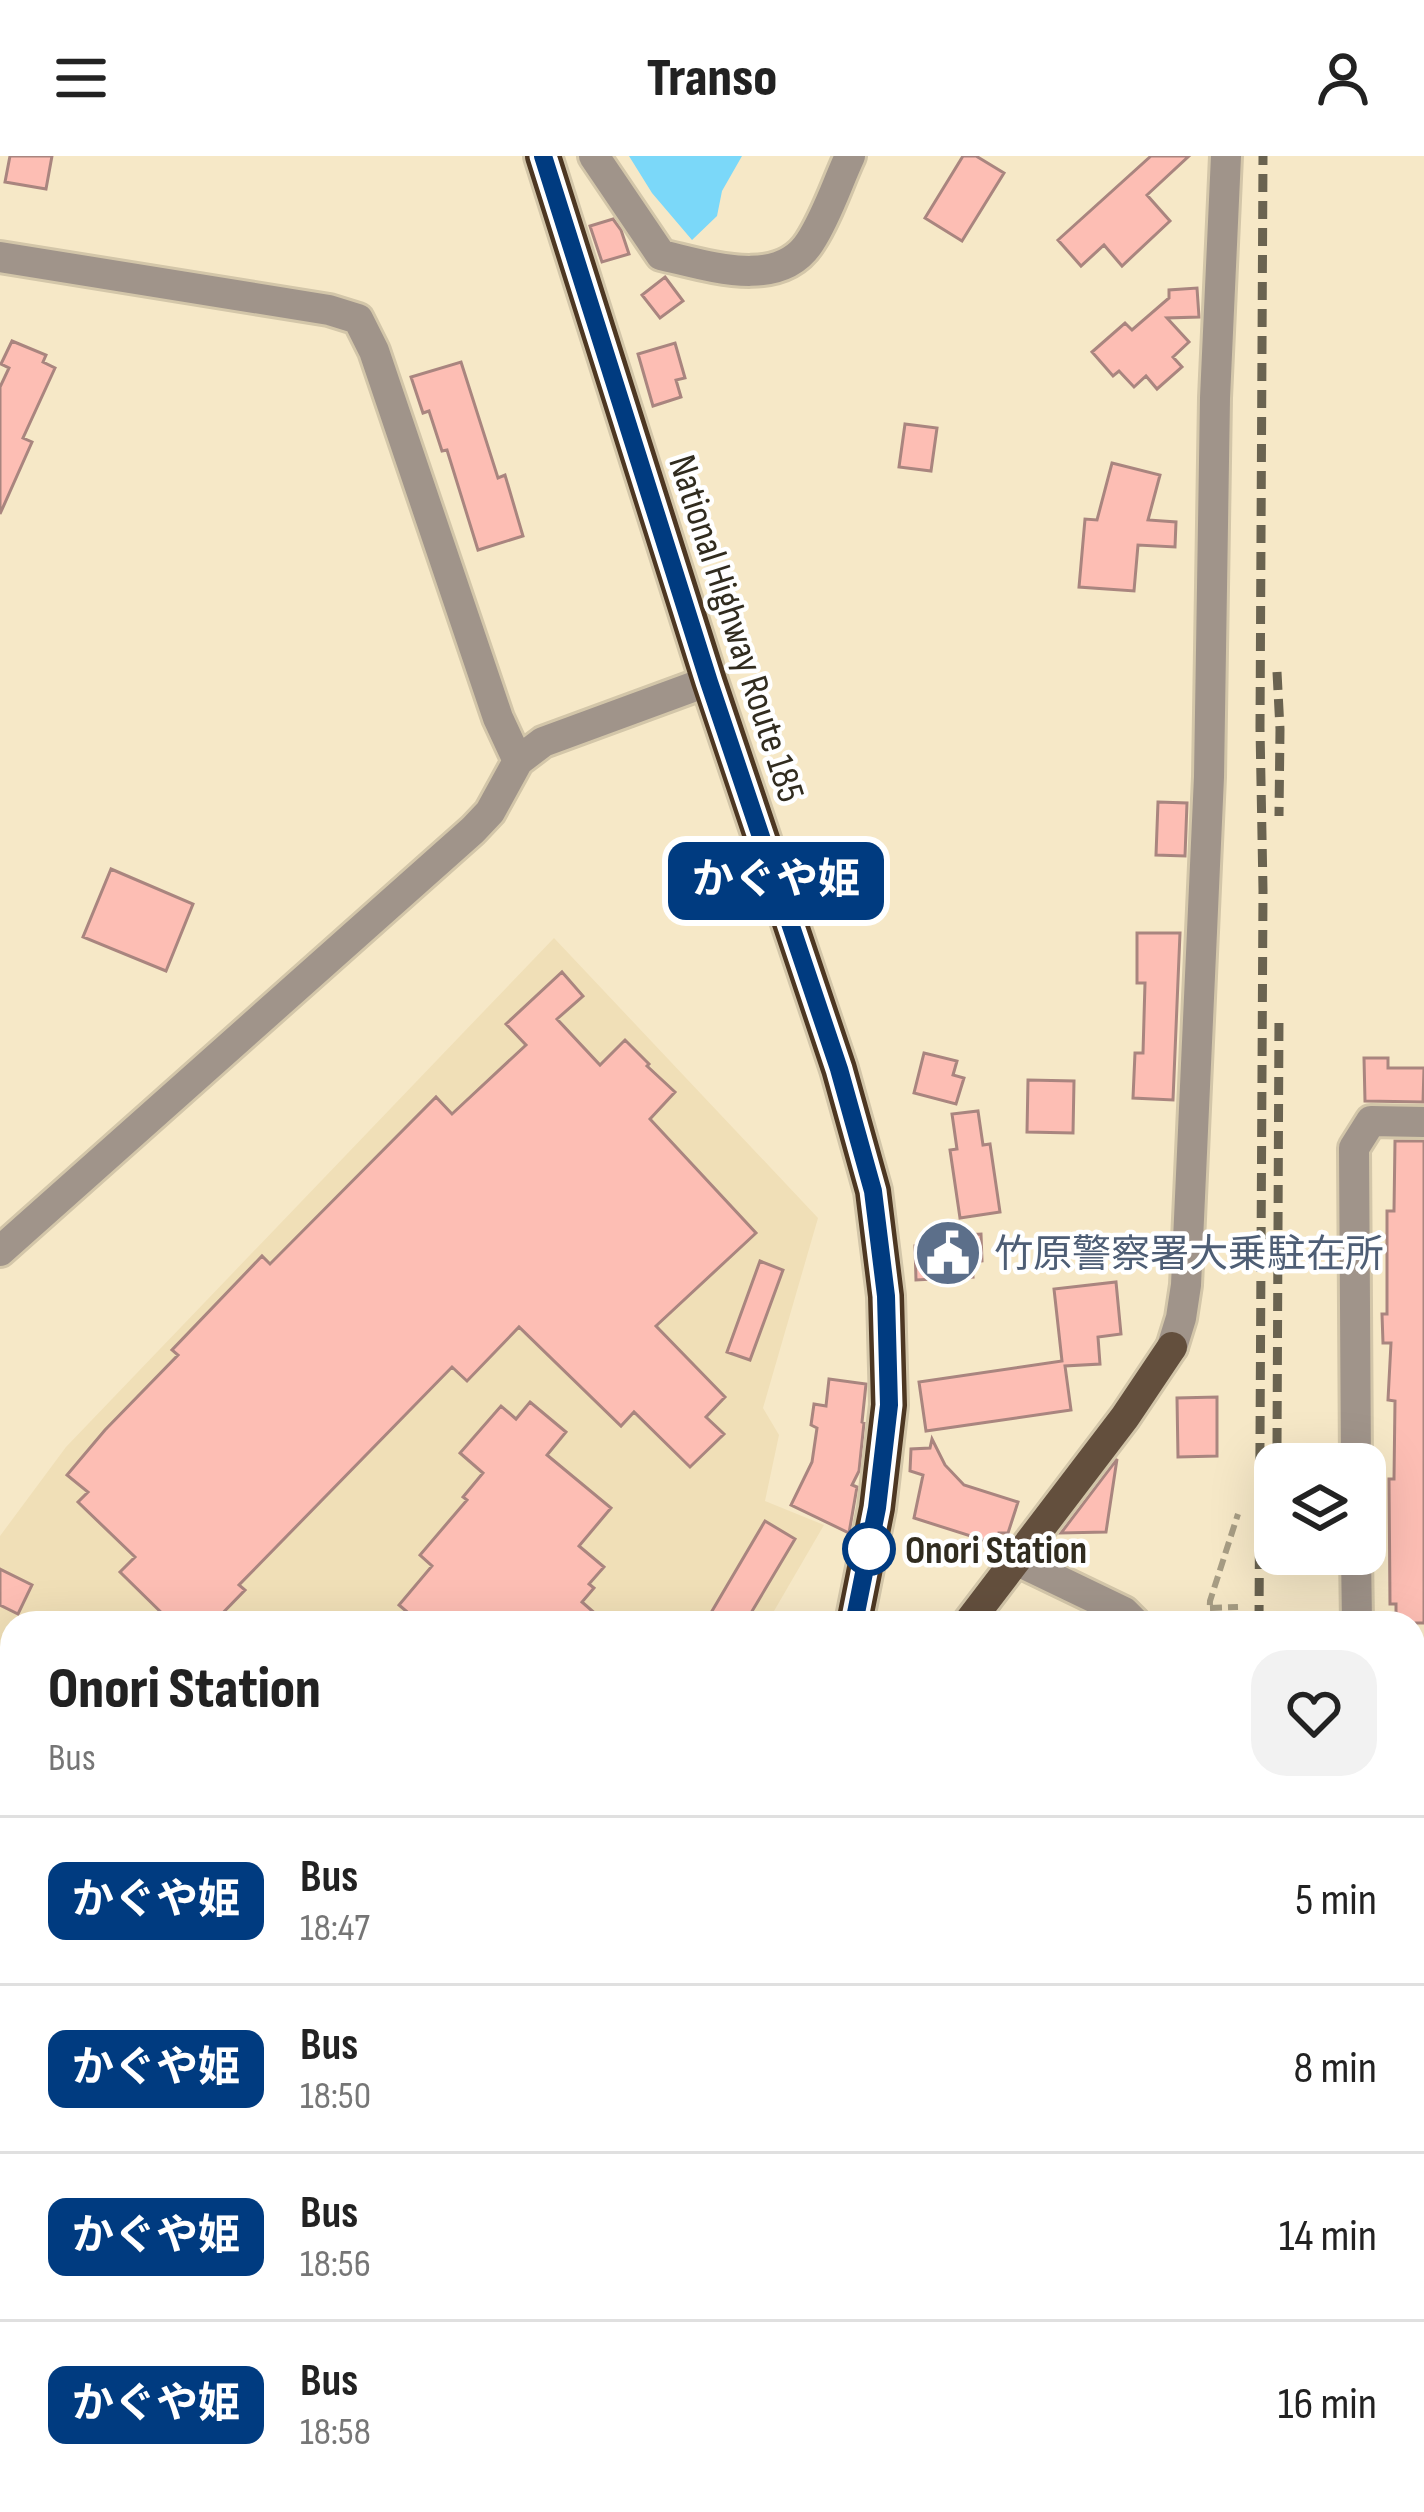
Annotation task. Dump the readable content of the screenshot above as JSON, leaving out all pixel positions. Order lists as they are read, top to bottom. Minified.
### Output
{"streets":{"highway":["National Highway Route 185"]},"places":{"public building":["竹原警察署大乗駐在所"],"other":["Onori Station"]},"lines":["bus line かぐや姫"],"page":{"header":"Transo","on_map":"かぐや姫","heading":["Onori Station","Bus"],"list":[{"mark":"かぐや姫","name":"Bus","note":"18:47","value":"5 min"},{"mark":"かぐや姫","name":"Bus","note":"18:50","value":"8 min"},{"mark":"かぐや姫","name":"Bus","note":"18:56","value":"14 min"},{"mark":"かぐや姫","name":"Bus","note":"18:58","value":"16 min"}]}}
